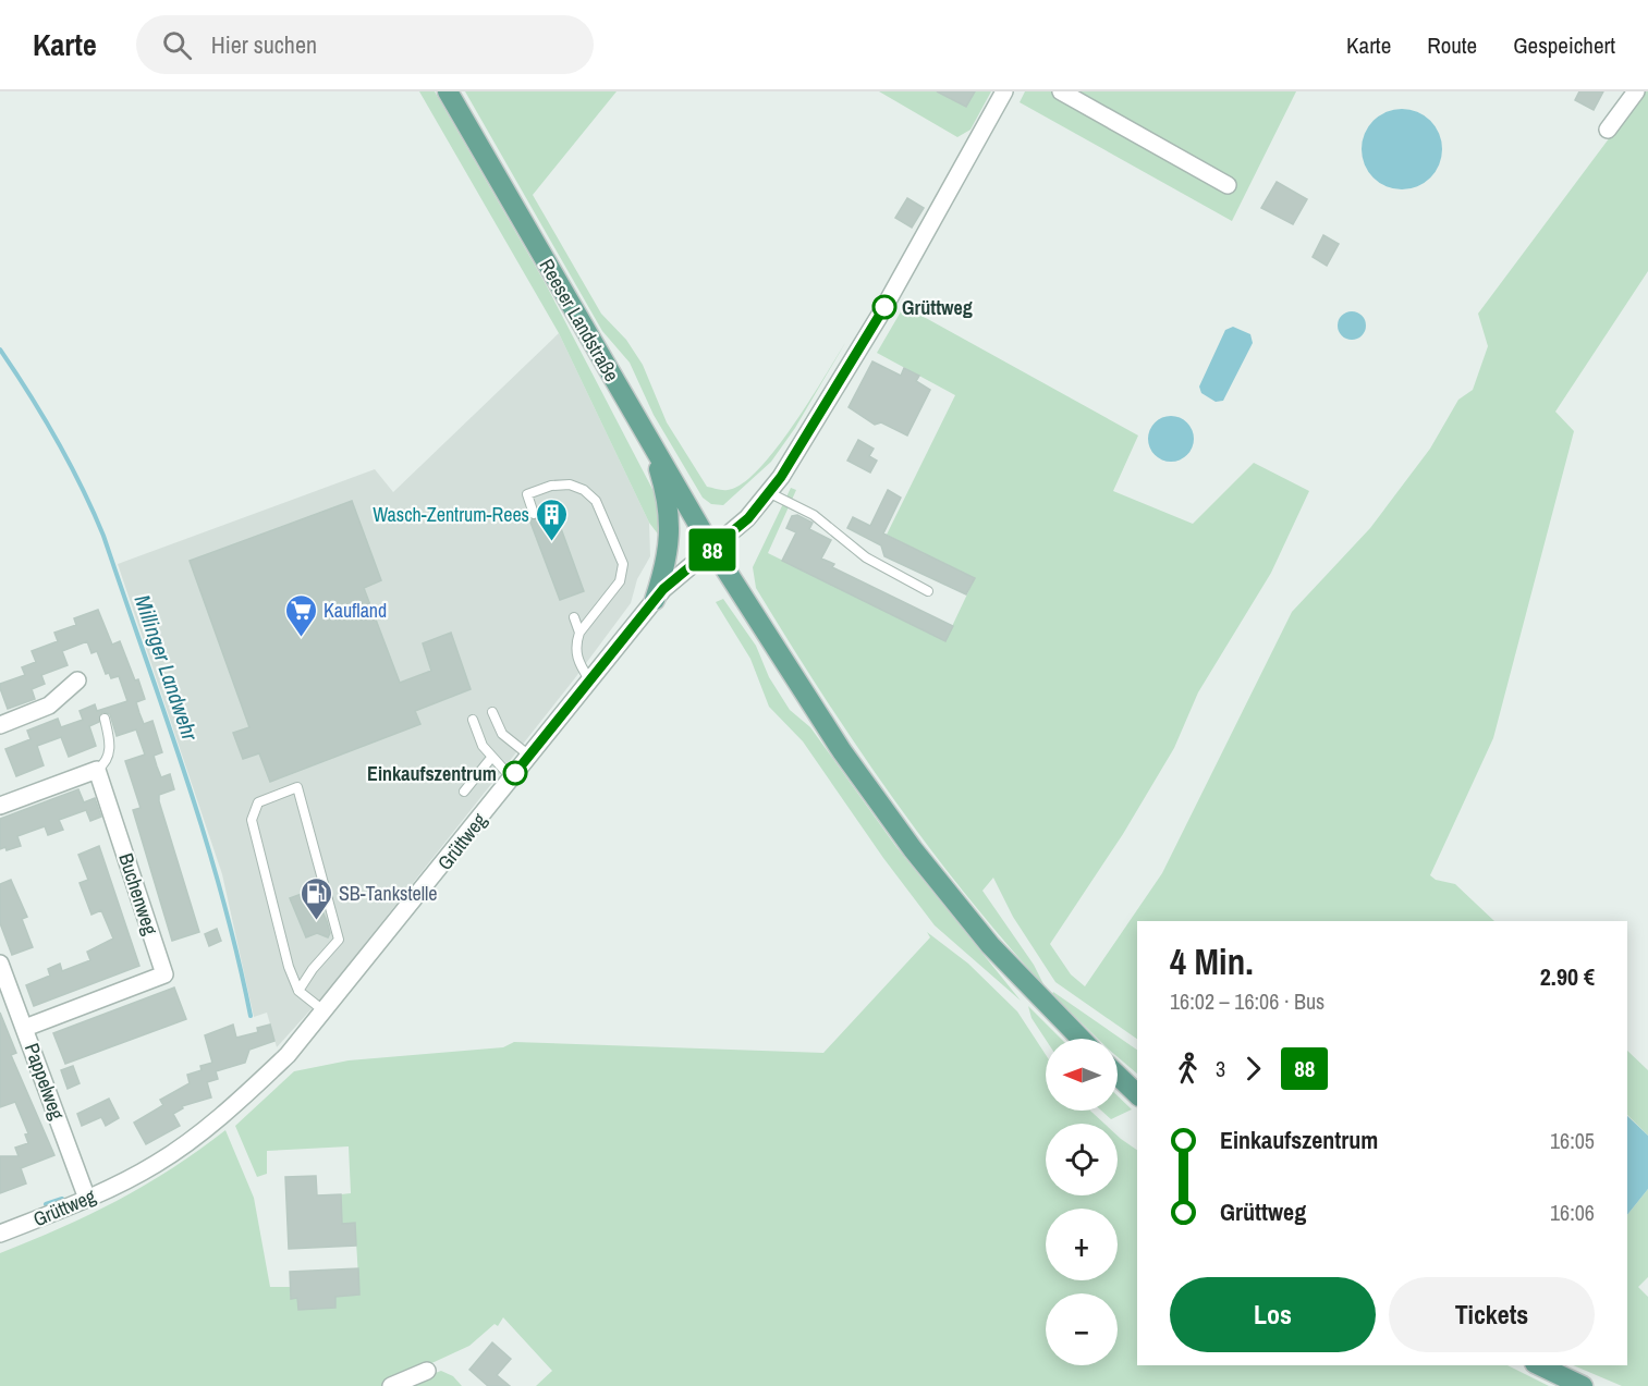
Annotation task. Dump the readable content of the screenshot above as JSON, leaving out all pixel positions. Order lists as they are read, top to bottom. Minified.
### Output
{"streets":{"main road":["Reeser Landstraße"],"street":["Grüttweg","Buchenweg","Pappelweg"]},"crossings":[["Reeser Landstraße","Grüttweg"],["Grüttweg","Pappelweg"],["Buchenweg","Pappelweg"]],"water":["Millinger Landwehr"],"places":{"other":["Grüttweg","Einkaufszentrum"],"building":["Wasch-Zentrum-Rees"],"supermarket":["Kaufland"],"fuel station":["SB-Tankstelle"]},"lines":["bus line 88"],"north":"left","page":{"header":"Karte","search":"Hier suchen","nav":["Karte","Route","Gespeichert"],"on_map":"88","heading":["4 Min.","16:02 – 16:06 · Bus","2.90 €"],"legs":["3","88"],"map_buttons":["+","−"],"list":[{"name":"Einkaufszentrum","value":"16:05"},{"name":"Grüttweg","value":"16:06"}],"buttons":["Los","Tickets"]}}
